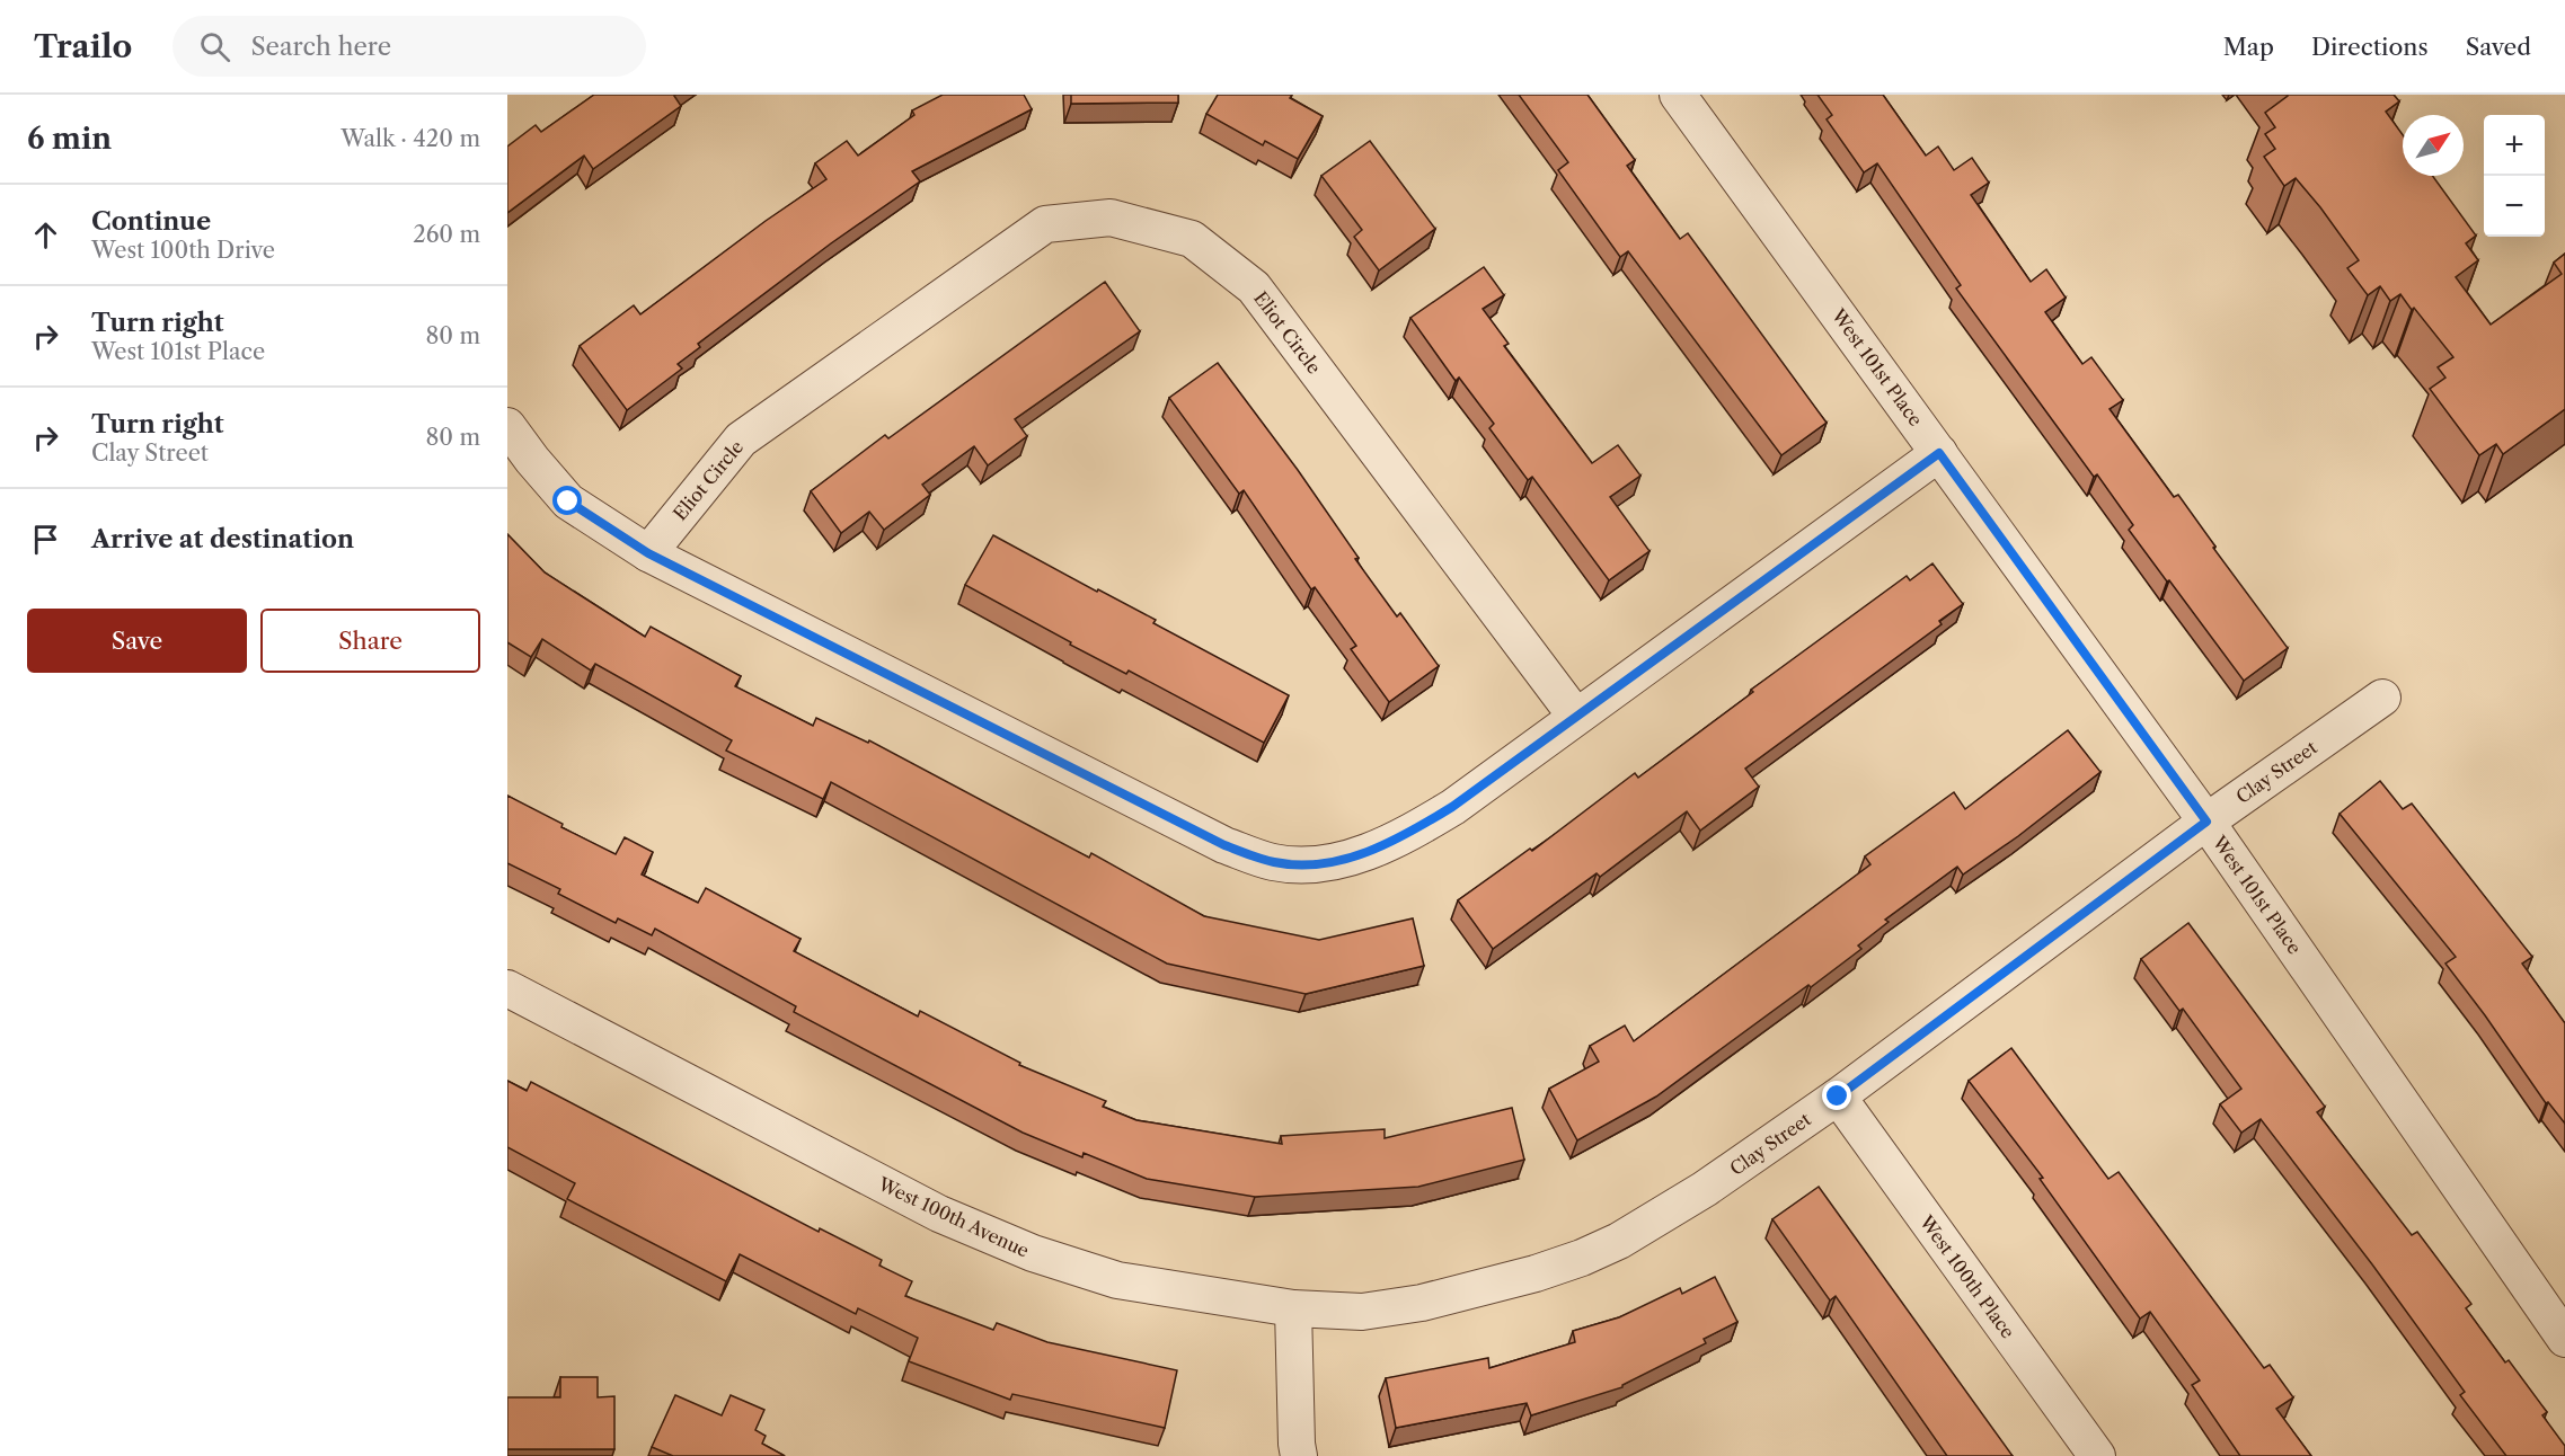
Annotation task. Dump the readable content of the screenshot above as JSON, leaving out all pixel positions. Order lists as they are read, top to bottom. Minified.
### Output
{"streets":{"street":["Eliot Circle","West 101st Place","Clay Street","West 100th Avenue","West 100th Place"]},"crossings":[["West 101st Place","Clay Street"],["Clay Street","West 100th Avenue"],["Clay Street","West 100th Place"]],"north":"top right","page":{"header":"Trailo","search":"Search here","nav":["Map","Directions","Saved"],"heading":["6 min","Walk · 420 m"],"map_buttons":["+","−"],"list":[["Continue","West 100th Drive","260 m"],["Turn right","West 101st Place","80 m"],["Turn right","Clay Street","80 m"],"Arrive at destination"],"buttons":["Save","Share"]}}
